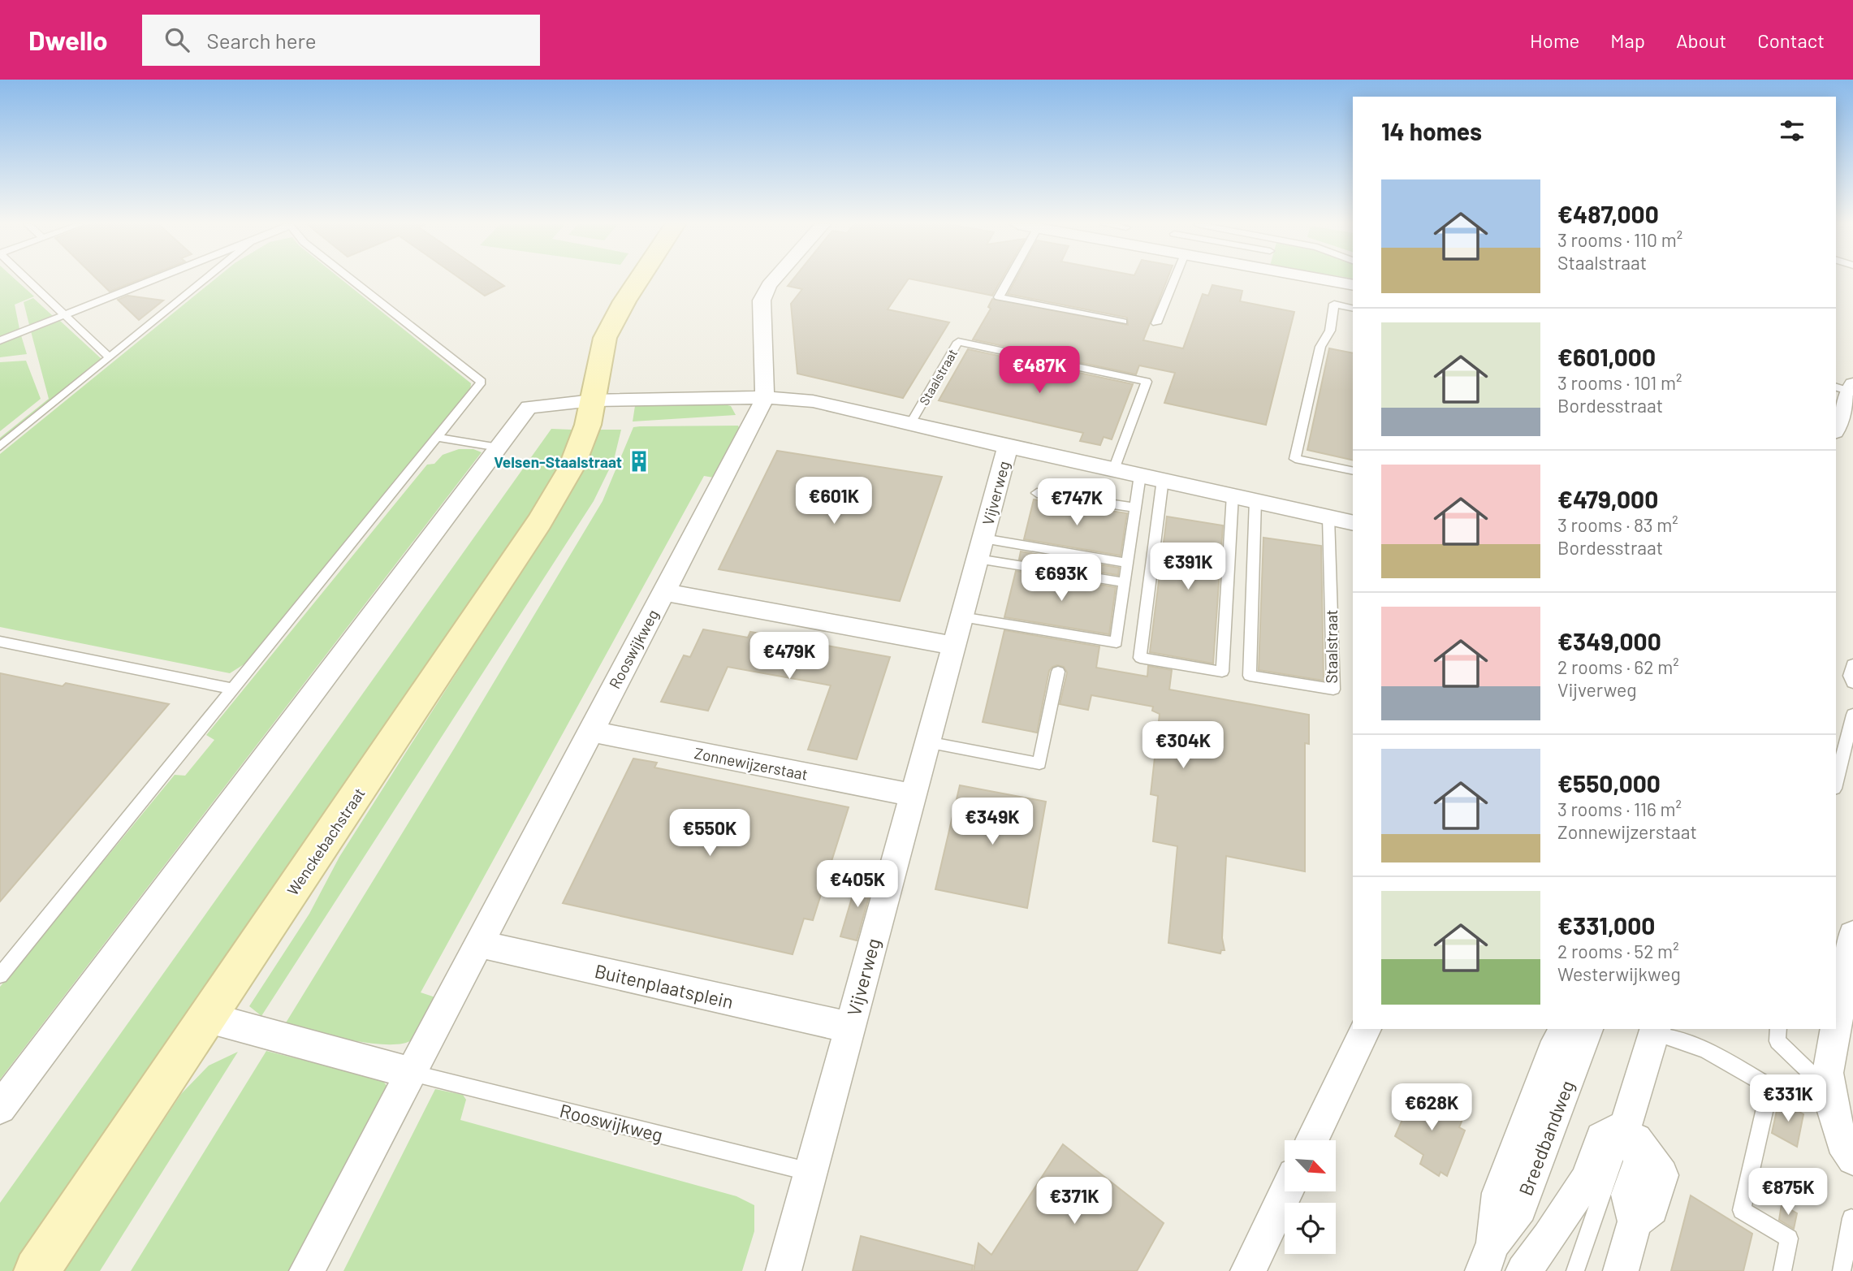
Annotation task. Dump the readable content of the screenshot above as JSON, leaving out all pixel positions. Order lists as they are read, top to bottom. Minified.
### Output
{"streets":{"street":["Staalstraat","Vijverweg","Rooswijkweg","Zonnewijzerstaat","Wenckebachstraat","Buitenplaatsplein","Breedbandweg"]},"crossings":[["Staalstraat","Vijverweg"],["Staalstraat","Rooswijkweg"],["Staalstraat","Wenckebachstraat"],["Vijverweg","Rooswijkweg"],["Vijverweg","Zonnewijzerstaat"],["Vijverweg","Buitenplaatsplein"],["Rooswijkweg","Zonnewijzerstaat"],["Rooswijkweg","Wenckebachstraat"],["Rooswijkweg","Buitenplaatsplein"]],"places":{"building":["Velsen-Staalstraat"]},"north":"bottom right","page":{"header":"Dwello","search":"Search here","nav":["Home","Map","About","Contact"],"heading":"14 homes","list":[{"name":"€487,000","note":"3 rooms · 110 m² · Staalstraat"},{"name":"€601,000","note":"3 rooms · 101 m² · Bordesstraat"},{"name":"€479,000","note":"3 rooms · 83 m² · Bordesstraat"},{"name":"€349,000","note":"2 rooms · 62 m² · Vijverweg"},{"name":"€550,000","note":"3 rooms · 116 m² · Zonnewijzerstaat"},{"name":"€331,000","note":"2 rooms · 52 m² · Westerwijkweg"}],"price":["€487K","€601K","€747K","€391K","€693K","€479K","€304K","€349K","€550K","€405K","€331K","€628K","€875K","€371K"]}}
